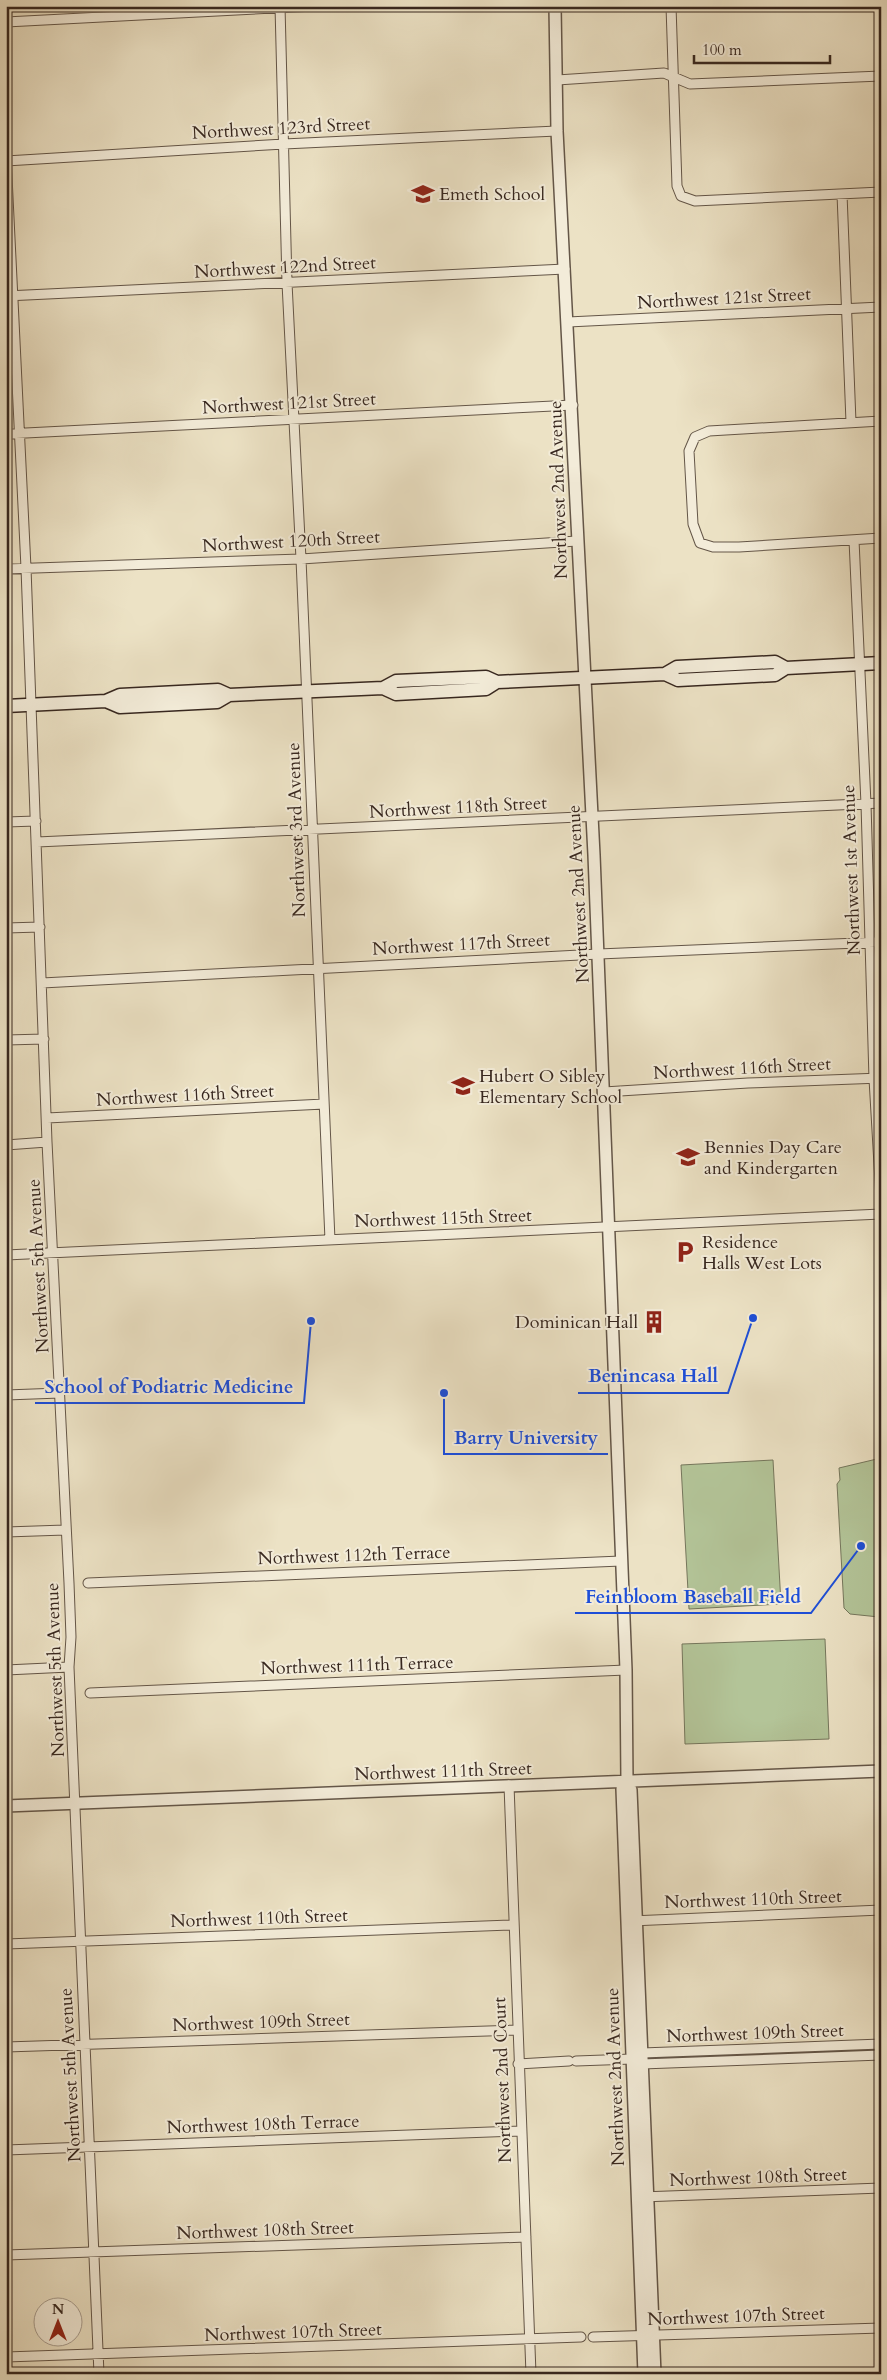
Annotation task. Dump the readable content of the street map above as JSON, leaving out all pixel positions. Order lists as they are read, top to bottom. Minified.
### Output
{"streets":{"street":["Northwest 123rd Street","Northwest 122nd Street","Northwest 121st Street","Northwest 2nd Avenue","Northwest 120th Street","Northwest 118th Street","Northwest 3rd Avenue","Northwest 1st Avenue","Northwest 117th Street","Northwest 116th Street","Northwest 115th Street","Northwest 5th Avenue","Northwest 112th Terrace","Northwest 111th Terrace","Northwest 111th Street","Northwest 110th Street","Northwest 109th Street","Northwest 2nd Court","Northwest 108th Terrace","Northwest 108th Street","Northwest 107th Street"]},"crossings":[["Northwest 123rd Street","Northwest 2nd Avenue"],["Northwest 123rd Street","Northwest 3rd Avenue"],["Northwest 123rd Street","Northwest 5th Avenue"],["Northwest 122nd Street","Northwest 2nd Avenue"],["Northwest 122nd Street","Northwest 3rd Avenue"],["Northwest 122nd Street","Northwest 5th Avenue"],["Northwest 121st Street","Northwest 2nd Avenue"],["Northwest 121st Street","Northwest 3rd Avenue"],["Northwest 121st Street","Northwest 5th Avenue"],["Northwest 2nd Avenue","Northwest 120th Street"],["Northwest 2nd Avenue","Northwest 118th Street"],["Northwest 2nd Avenue","Northwest 117th Street"],["Northwest 2nd Avenue","Northwest 116th Street"],["Northwest 2nd Avenue","Northwest 115th Street"],["Northwest 2nd Avenue","Northwest 112th Terrace"],["Northwest 2nd Avenue","Northwest 111th Terrace"],["Northwest 2nd Avenue","Northwest 111th Street"],["Northwest 2nd Avenue","Northwest 110th Street"],["Northwest 2nd Avenue","Northwest 109th Street"],["Northwest 2nd Avenue","Northwest 108th Street"],["Northwest 2nd Avenue","Northwest 107th Street"],["Northwest 120th Street","Northwest 3rd Avenue"],["Northwest 120th Street","Northwest 5th Avenue"],["Northwest 118th Street","Northwest 3rd Avenue"],["Northwest 118th Street","Northwest 1st Avenue"],["Northwest 118th Street","Northwest 5th Avenue"],["Northwest 3rd Avenue","Northwest 117th Street"],["Northwest 3rd Avenue","Northwest 116th Street"],["Northwest 3rd Avenue","Northwest 115th Street"],["Northwest 1st Avenue","Northwest 117th Street"],["Northwest 1st Avenue","Northwest 116th Street"],["Northwest 117th Street","Northwest 5th Avenue"],["Northwest 116th Street","Northwest 5th Avenue"],["Northwest 115th Street","Northwest 5th Avenue"],["Northwest 5th Avenue","Northwest 111th Street"],["Northwest 5th Avenue","Northwest 110th Street"],["Northwest 5th Avenue","Northwest 109th Street"],["Northwest 5th Avenue","Northwest 108th Terrace"],["Northwest 5th Avenue","Northwest 108th Street"],["Northwest 5th Avenue","Northwest 107th Street"],["Northwest 111th Street","Northwest 2nd Court"],["Northwest 110th Street","Northwest 2nd Court"],["Northwest 109th Street","Northwest 2nd Court"],["Northwest 2nd Court","Northwest 108th Terrace"],["Northwest 2nd Court","Northwest 108th Street"],["Northwest 2nd Court","Northwest 107th Street"]],"places":{"school or university":["Emeth School","Hubert O Sibley Elementary School","Bennies Day Care and Kindergarten"],"parking":["Residence Halls West Lots"],"other":["Benincasa Hall","School of Podiatric Medicine","Barry University","Feinbloom Baseball Field"],"building":["Dominican Hall"]},"scale_bar":"100 m","north":"top"}
